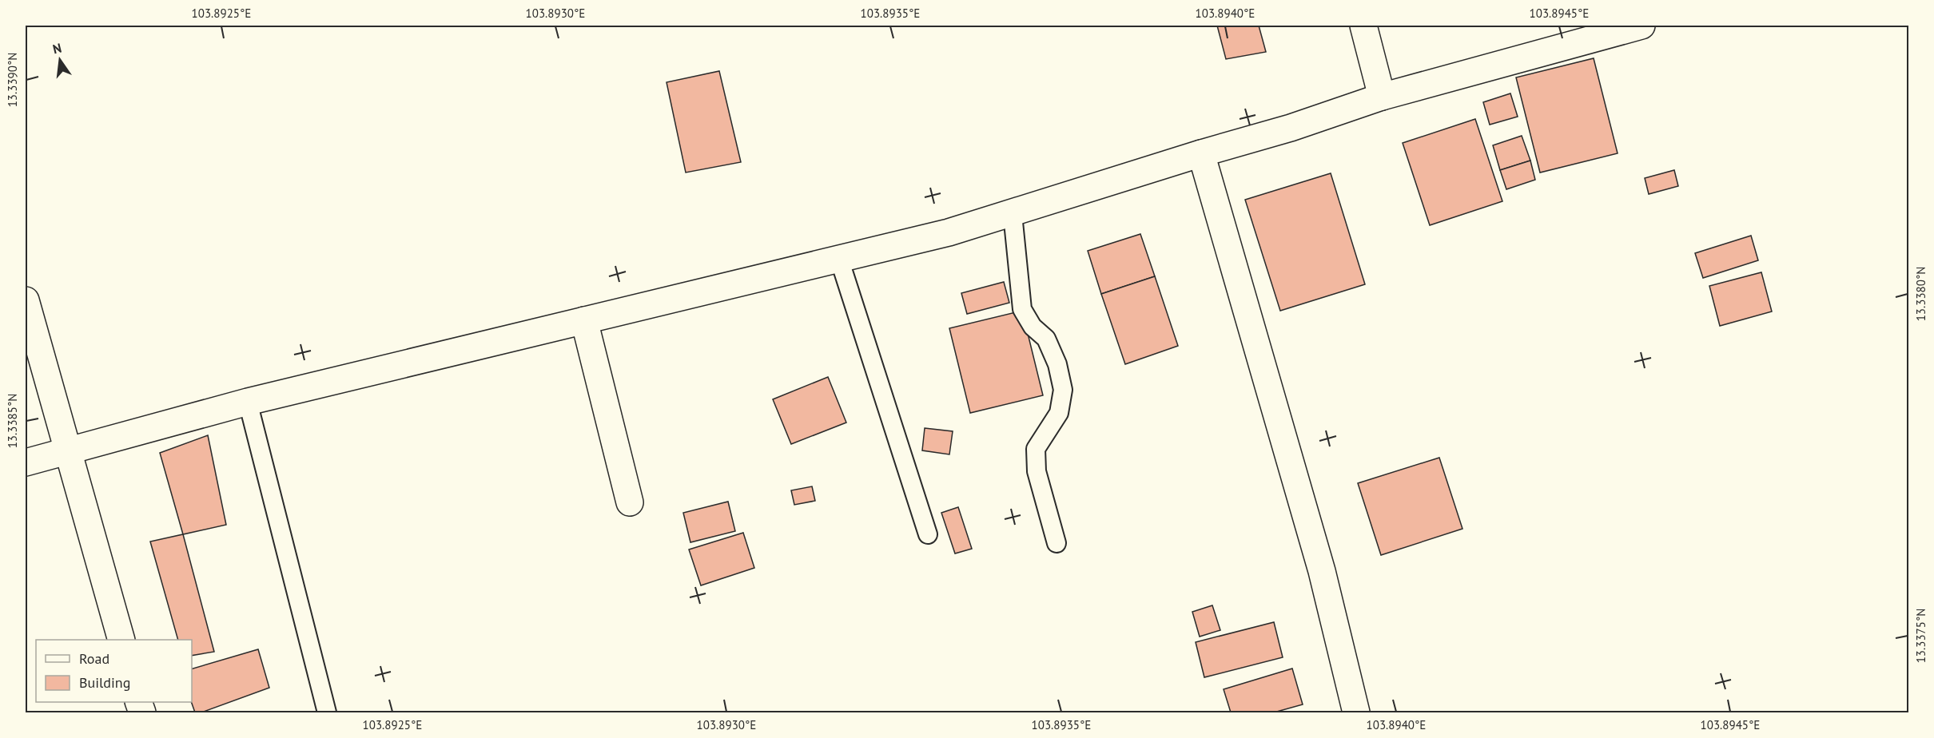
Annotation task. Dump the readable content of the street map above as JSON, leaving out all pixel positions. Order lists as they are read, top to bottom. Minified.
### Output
{"legend":["Road","Building"],"north":"top","coordinates":["103.8925°E","103.8930°E","103.8935°E","103.8940°E","103.8945°E","13.3390°N","13.3380°N","13.3385°N","13.3375°N"]}
